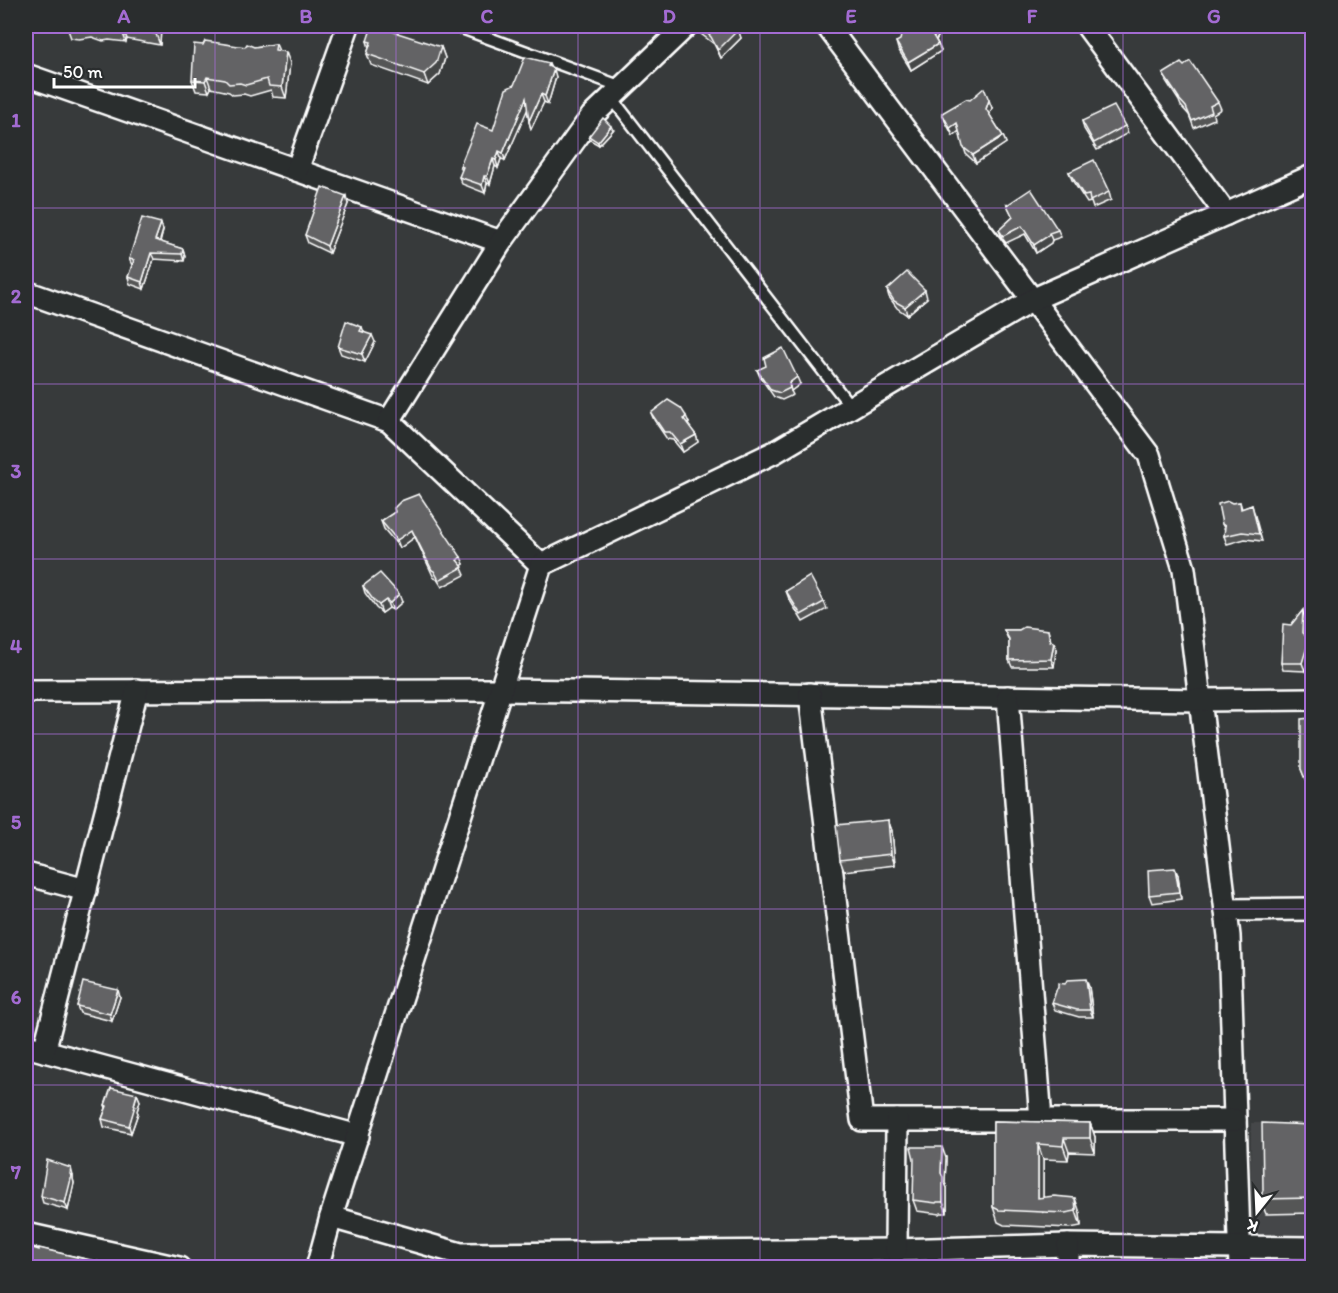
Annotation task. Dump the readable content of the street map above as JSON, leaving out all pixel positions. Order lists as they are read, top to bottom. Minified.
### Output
{"scale_bar":"50 m","north":"bottom","grid":{"columns":["A","B","C","D","E","F","G"],"rows":["1","2","3","4","5","6","7"]}}
